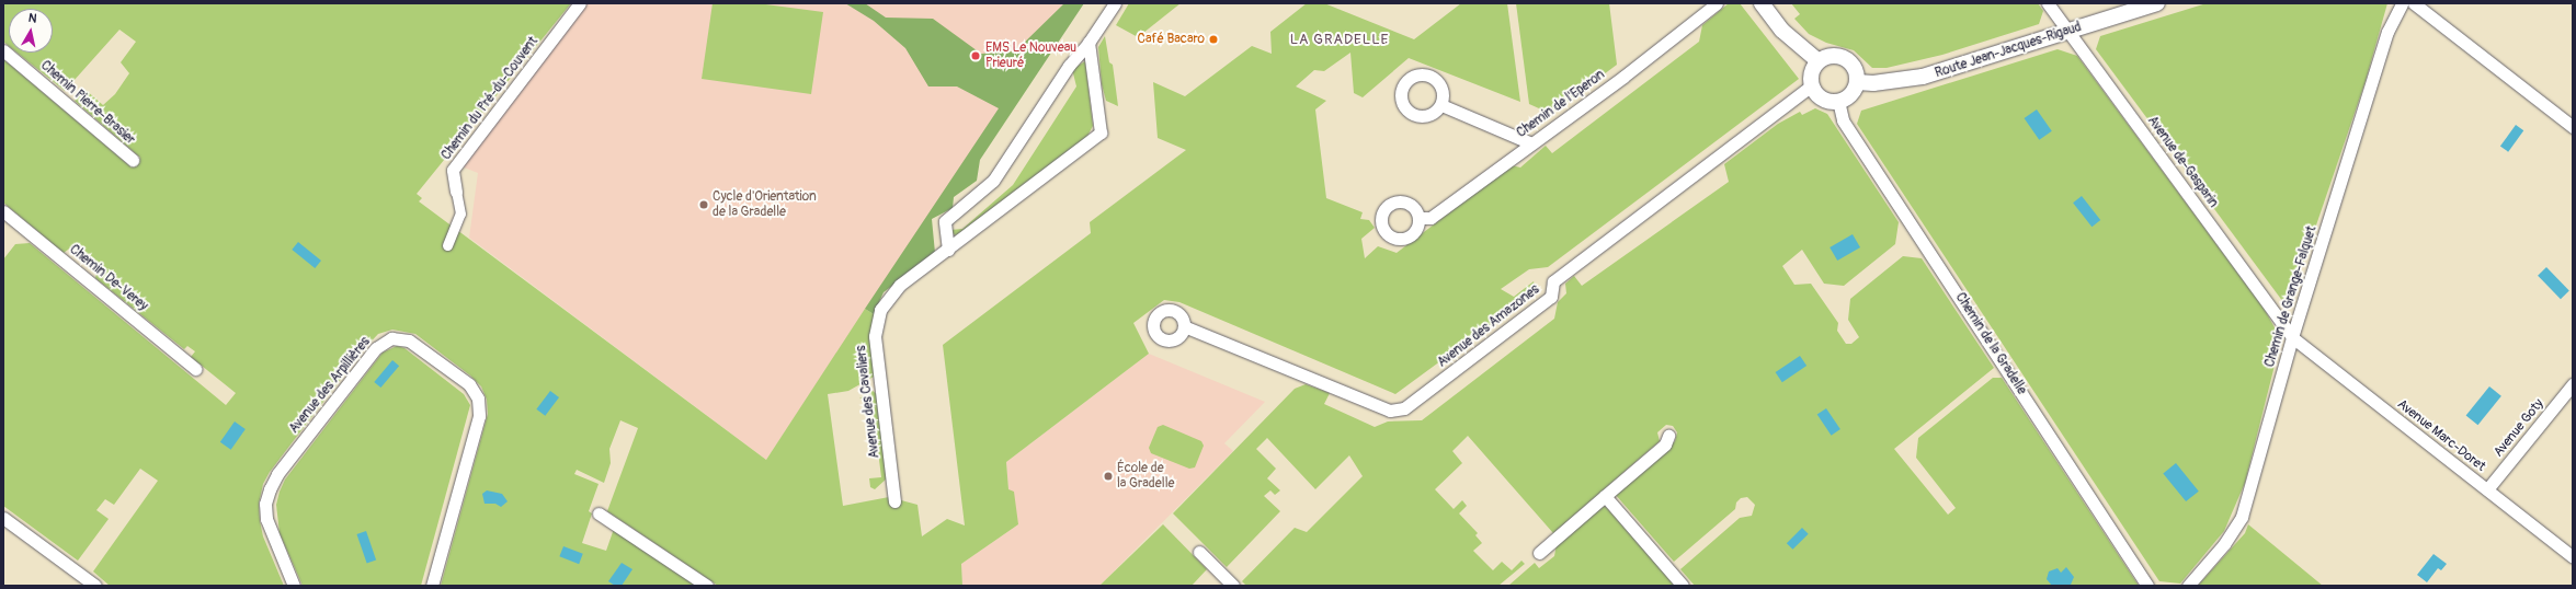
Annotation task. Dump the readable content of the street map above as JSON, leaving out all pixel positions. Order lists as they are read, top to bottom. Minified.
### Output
{"streets":{"street":["Route Jean-Jacques-Rigaud","Chemin du Pré-du-Couvent","Chemin Pierre-Brasier","Chemin de l'Eperon","Avenue de-Gasparin","Chemin De-Verey","Chemin de Grange-Falquet","Avenue des Amazones","Chemin de la Gradelle","Avenue des Arpillières","Avenue des Cavaliers","Avenue Goty","Avenue Marc-Doret"]},"crossings":[["Route Jean-Jacques-Rigaud","Avenue de-Gasparin"],["Route Jean-Jacques-Rigaud","Avenue des Amazones"],["Route Jean-Jacques-Rigaud","Chemin de la Gradelle"],["Avenue de-Gasparin","Chemin de Grange-Falquet"],["Avenue de-Gasparin","Avenue Marc-Doret"],["Chemin de Grange-Falquet","Avenue Marc-Doret"],["Avenue des Amazones","Chemin de la Gradelle"],["Avenue Goty","Avenue Marc-Doret"]],"districts":["LA GRADELLE"],"places":["Café Bacaro","EMS Le Nouveau Prieuré","Cycle d'Orientation de la Gradelle","École de la Gradelle"],"north":"top"}
